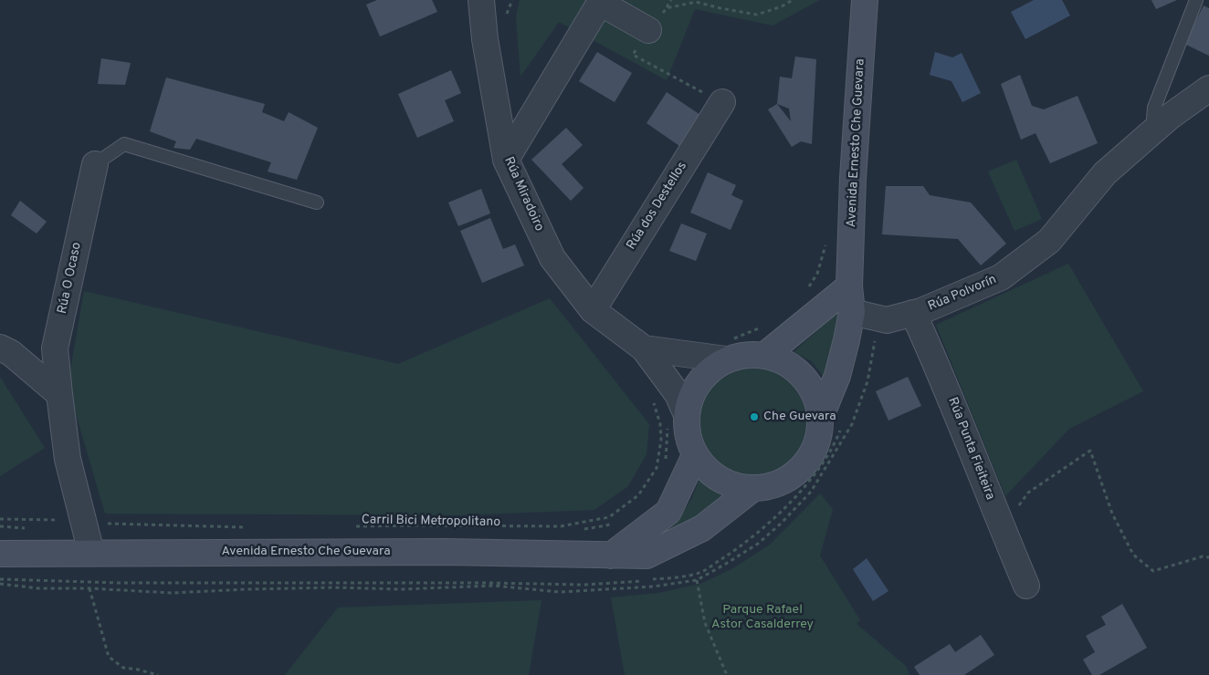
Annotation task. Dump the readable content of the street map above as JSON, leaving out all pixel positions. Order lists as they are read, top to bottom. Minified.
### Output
{"streets":{"main road":["Avenida Ernesto Che Guevara"],"street":["Rúa Miradoiro","Rúa dos Destellos","Rúa O Ocaso","Rúa Polvorín","Rúa Punta Fieiteira"],"path":["Carril Bici Metropolitano"]},"crossings":[["Avenida Ernesto Che Guevara","Rúa Miradoiro"],["Avenida Ernesto Che Guevara","Rúa O Ocaso"],["Avenida Ernesto Che Guevara","Rúa Polvorín"],["Rúa Miradoiro","Rúa dos Destellos"],["Rúa Polvorín","Rúa Punta Fieiteira"]],"parks":["Parque Rafael Astor Casalderrey"],"places":["Che Guevara"]}
